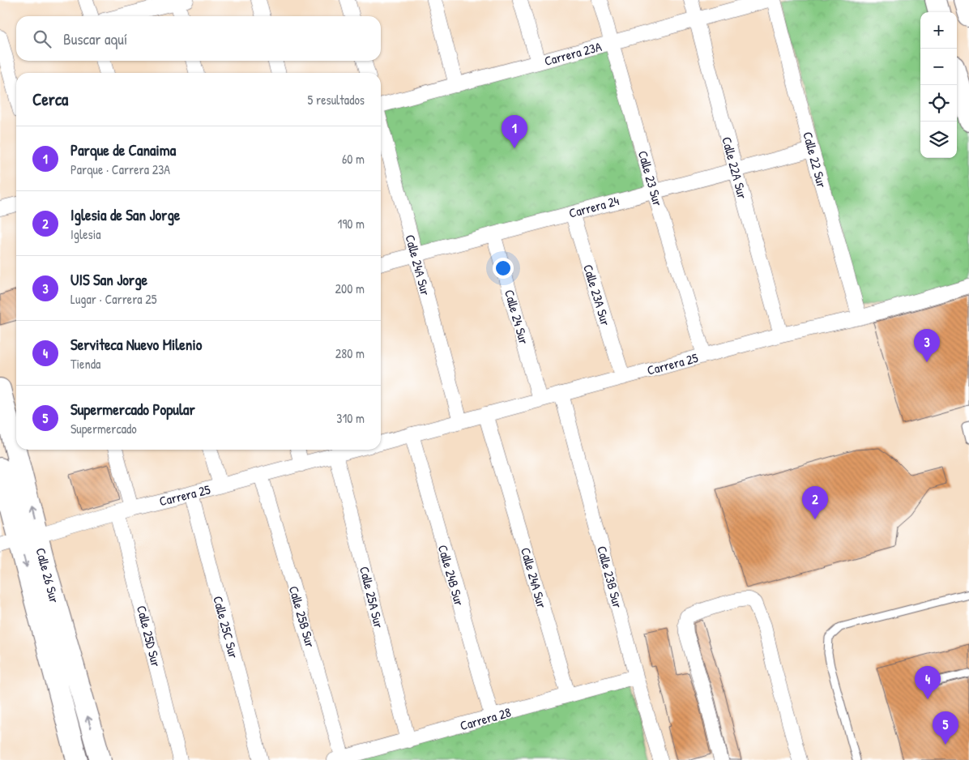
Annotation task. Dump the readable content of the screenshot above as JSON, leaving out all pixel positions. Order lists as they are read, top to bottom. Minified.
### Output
{"streets":{"street":["Carrera 23A","Calle 22 Sur","Calle 22A Sur","Calle 23 Sur","Carrera 24","Calle 24A Sur","Calle 23A Sur","Calle 24 Sur","Carrera 25","Calle 26 Sur","Calle 24B Sur","Calle 23B Sur","Calle 25A Sur","Calle 25B Sur","Calle 25C Sur","Calle 25D Sur","Carrera 28"]},"crossings":[["Carrera 23A","Calle 22A Sur"],["Carrera 23A","Calle 23 Sur"],["Calle 22 Sur","Carrera 24"],["Calle 22 Sur","Carrera 25"],["Calle 22A Sur","Carrera 24"],["Calle 22A Sur","Carrera 25"],["Calle 23 Sur","Carrera 24"],["Calle 23 Sur","Carrera 25"],["Carrera 24","Calle 24A Sur"],["Carrera 24","Calle 23A Sur"],["Carrera 24","Calle 24 Sur"],["Calle 24A Sur","Carrera 25"],["Calle 24A Sur","Carrera 28"],["Calle 23A Sur","Carrera 25"],["Calle 24 Sur","Carrera 25"],["Carrera 25","Calle 26 Sur"],["Carrera 25","Calle 24B Sur"],["Carrera 25","Calle 23B Sur"],["Carrera 25","Calle 25A Sur"],["Carrera 25","Calle 25B Sur"],["Carrera 25","Calle 25C Sur"],["Carrera 25","Calle 25D Sur"],["Calle 24B Sur","Carrera 28"],["Calle 23B Sur","Carrera 28"],["Calle 25A Sur","Carrera 28"],["Calle 25B Sur","Carrera 28"]],"page":{"map_buttons":["+","−"],"search":"Buscar aquí","heading":["Cerca","5 resultados"],"pins":["1","3","2","4","5"],"list":[{"mark":"1","name":"Parque de Canaima","note":"Parque · Carrera 23A","value":"60 m"},{"mark":"2","name":"Iglesia de San Jorge","note":"Iglesia","value":"190 m"},{"mark":"3","name":"UIS San Jorge","note":"Lugar · Carrera 25","value":"200 m"},{"mark":"4","name":"Serviteca Nuevo Milenio","note":"Tienda","value":"280 m"},{"mark":"5","name":"Supermercado Popular","note":"Supermercado","value":"310 m"}]}}
